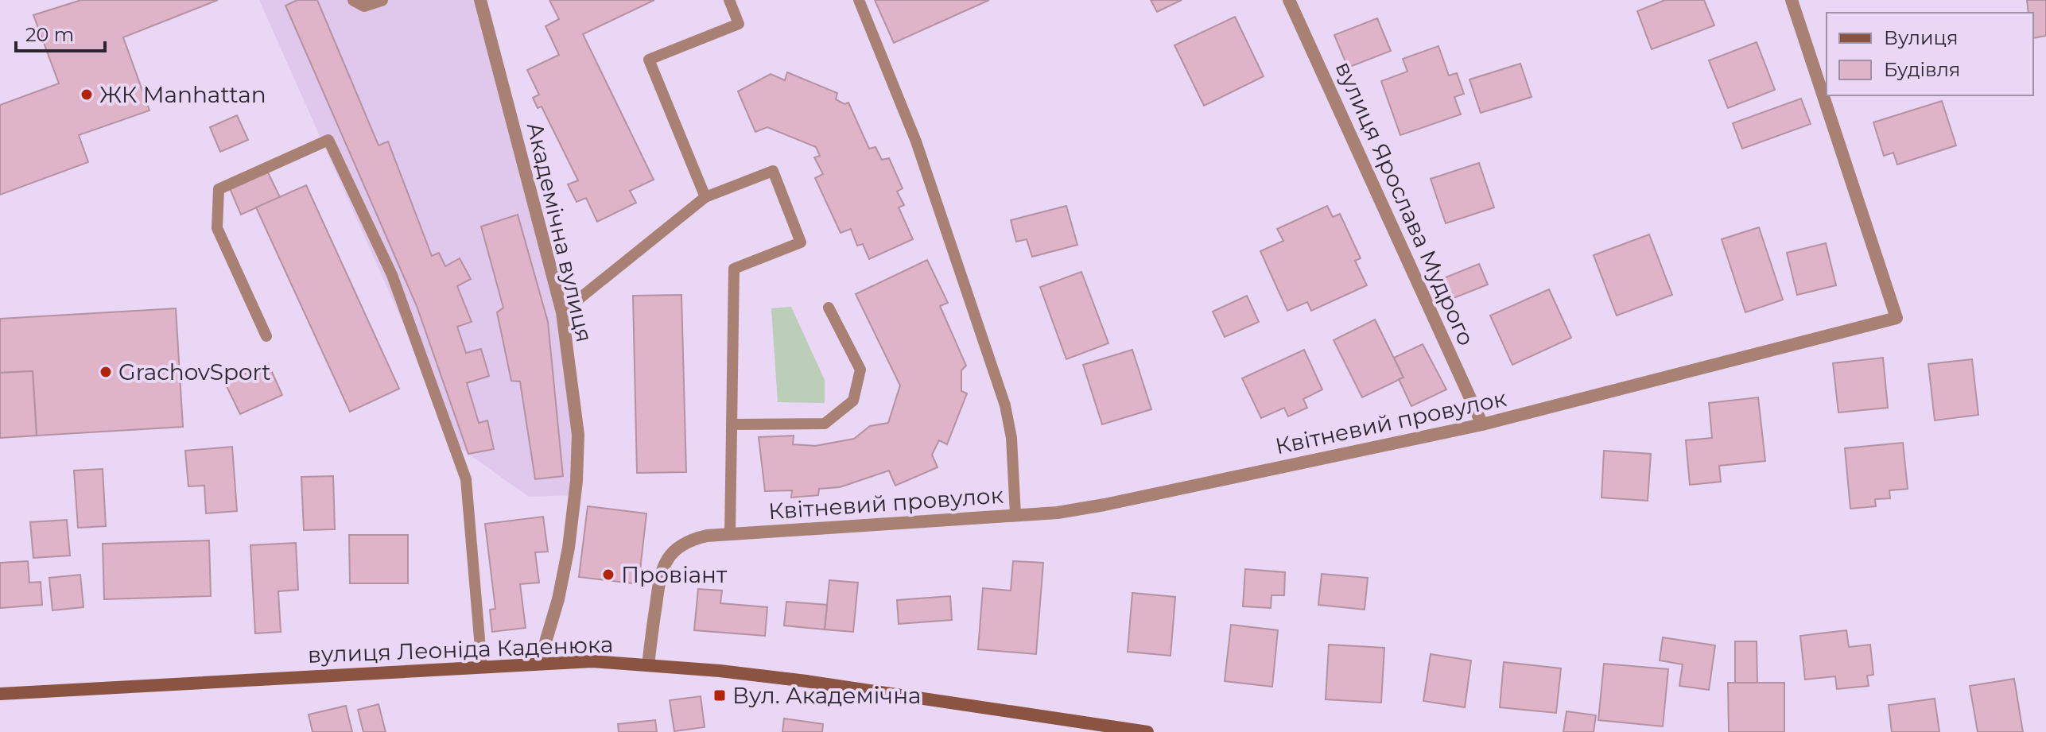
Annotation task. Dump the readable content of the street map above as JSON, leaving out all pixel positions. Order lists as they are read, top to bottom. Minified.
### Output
{"streets":{"street":["вулиця Ярослава Мудрого","Академічна вулиця","Квітневий провулок","вулиця Леоніда Каденюка"]},"crossings":[["вулиця Ярослава Мудрого","Квітневий провулок"],["Академічна вулиця","вулиця Леоніда Каденюка"],["Квітневий провулок","вулиця Леоніда Каденюка"]],"places":{"other":["ЖК Manhattan","GrachovSport","Провіант"],"transit":["Вул. Академічна"]},"legend":["Вулиця","Будівля"],"scale_bar":"20 m"}
